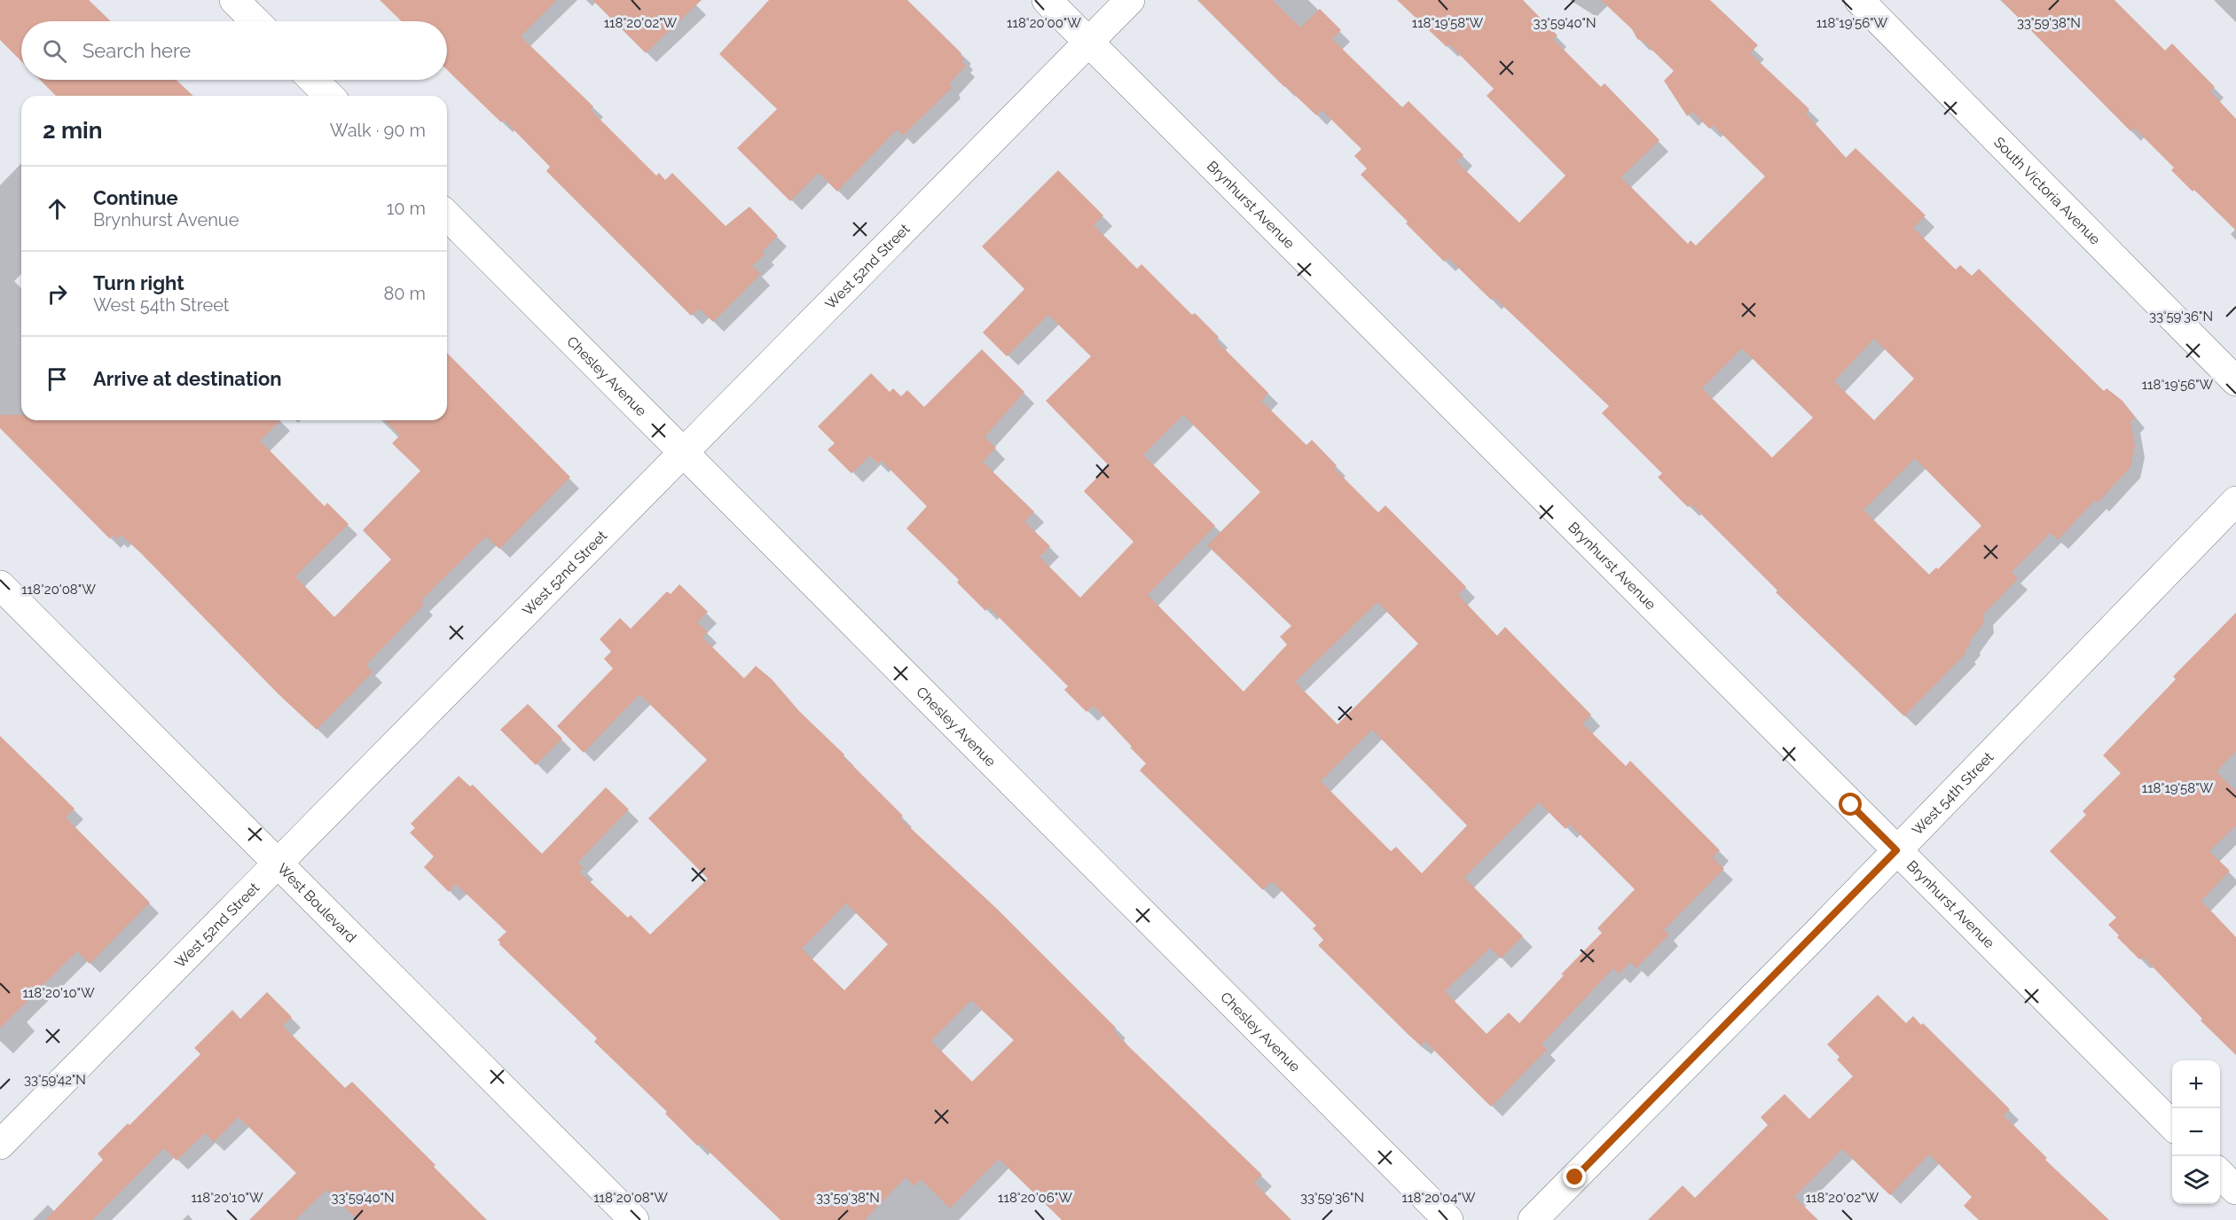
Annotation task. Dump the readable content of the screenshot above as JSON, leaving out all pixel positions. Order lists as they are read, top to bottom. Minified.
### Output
{"streets":{"street":["South Victoria Avenue","Brynhurst Avenue","West 52nd Street","Chesley Avenue","West 54th Street","West Boulevard"]},"crossings":[["Brynhurst Avenue","West 52nd Street"],["Brynhurst Avenue","West 54th Street"],["West 52nd Street","Chesley Avenue"],["West 52nd Street","West Boulevard"]],"page":{"search":"Search here","heading":["2 min","Walk · 90 m"],"list":[["Continue","Brynhurst Avenue","10 m"],["Turn right","West 54th Street","80 m"],"Arrive at destination"],"map_buttons":["+","−"]},"coordinates":["118°19'58\"W","118°20'02\"W","118°20'00\"W","118°19'56\"W","33°59'40\"N","33°59'38\"N","33°59'36\"N","118°20'08\"W","118°20'10\"W","33°59'42\"N","118°20'06\"W","118°20'04\"W"]}
